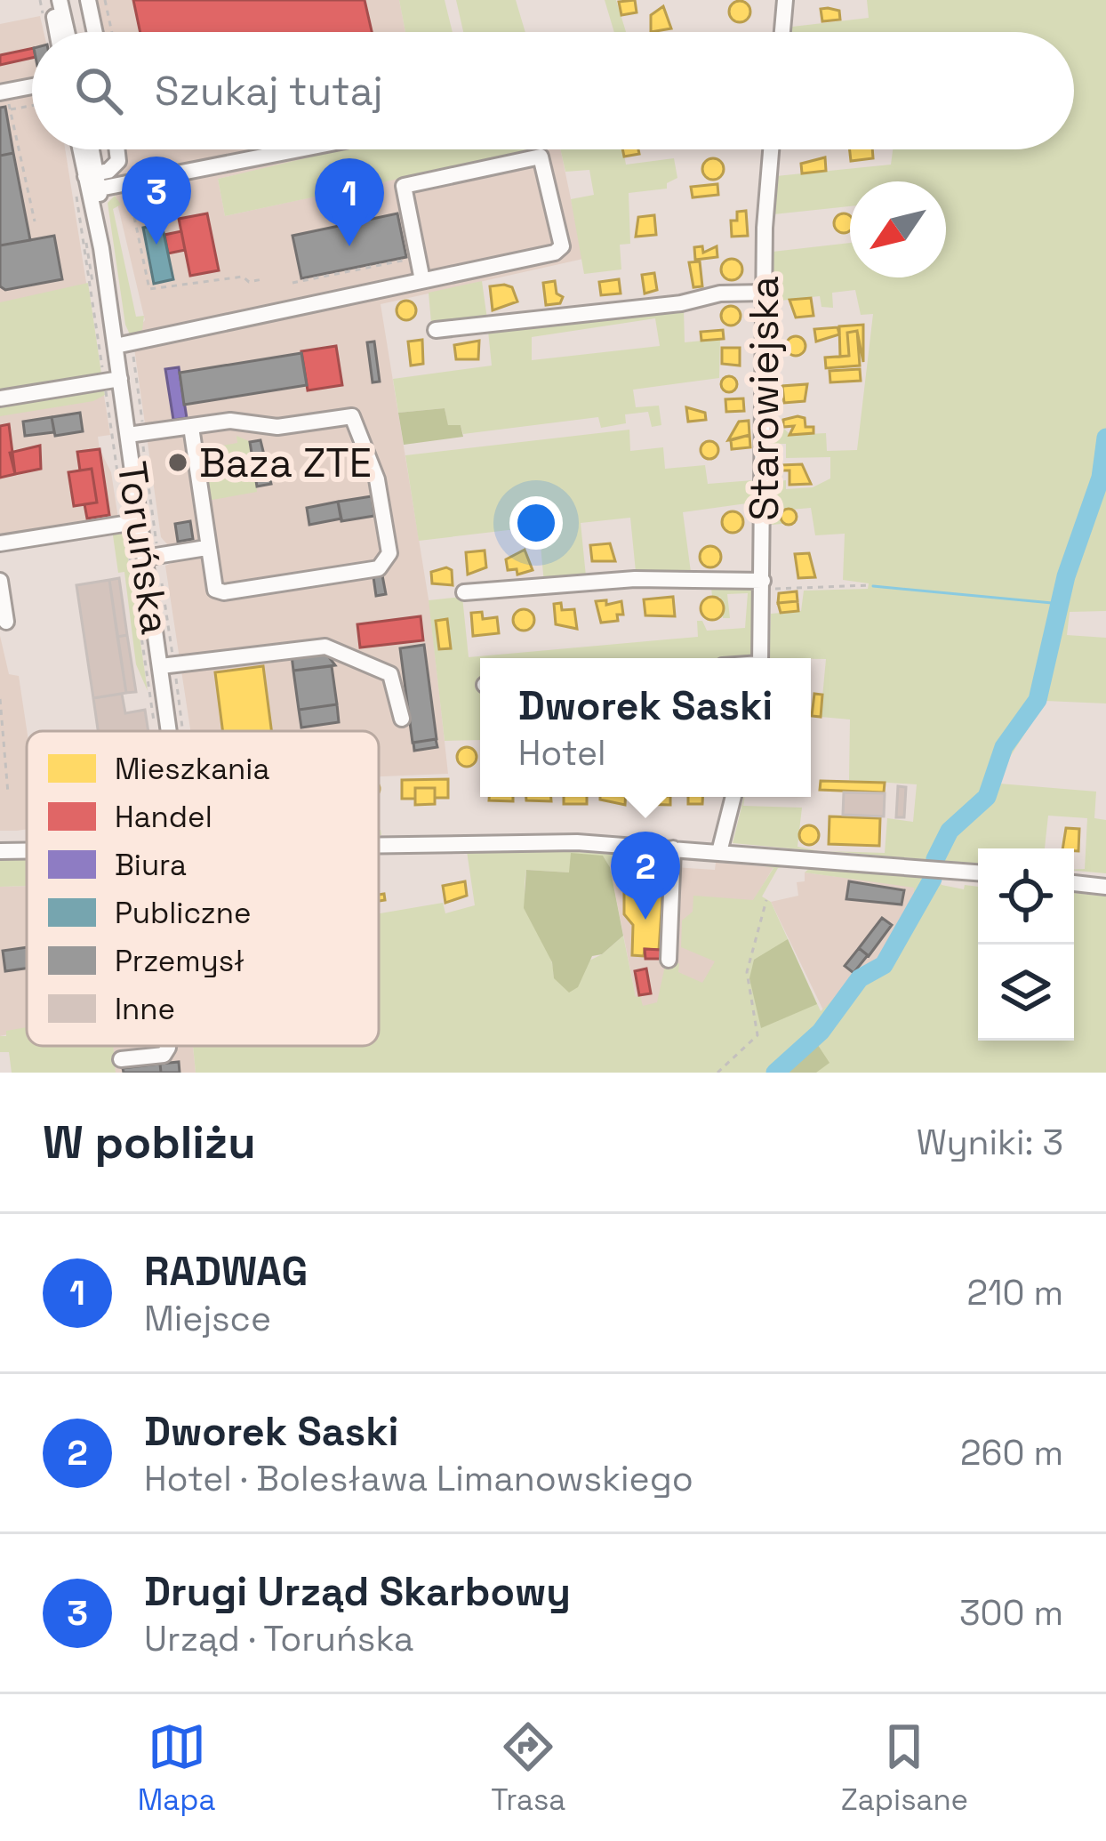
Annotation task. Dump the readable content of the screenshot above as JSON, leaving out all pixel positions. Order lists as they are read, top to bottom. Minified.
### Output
{"streets":{"street":["Starowiejska","Toruńska"]},"places":["Baza ZTE"],"legend":["Mieszkania","Handel","Biura","Publiczne","Przemysł","Inne"],"north":"bottom left","page":{"search":"Szukaj tutaj","pins":["3","1","2"],"popup":["Dworek Saski","Hotel"],"heading":["W pobliżu","Wyniki: 3"],"list":[{"mark":"1","name":"RADWAG","note":"Miejsce","value":"210 m"},{"mark":"2","name":"Dworek Saski","note":"Hotel · Bolesława Limanowskiego","value":"260 m"},{"mark":"3","name":"Drugi Urząd Skarbowy","note":"Urząd · Toruńska","value":"300 m"}],"nav":["Mapa","Trasa","Zapisane"]}}
